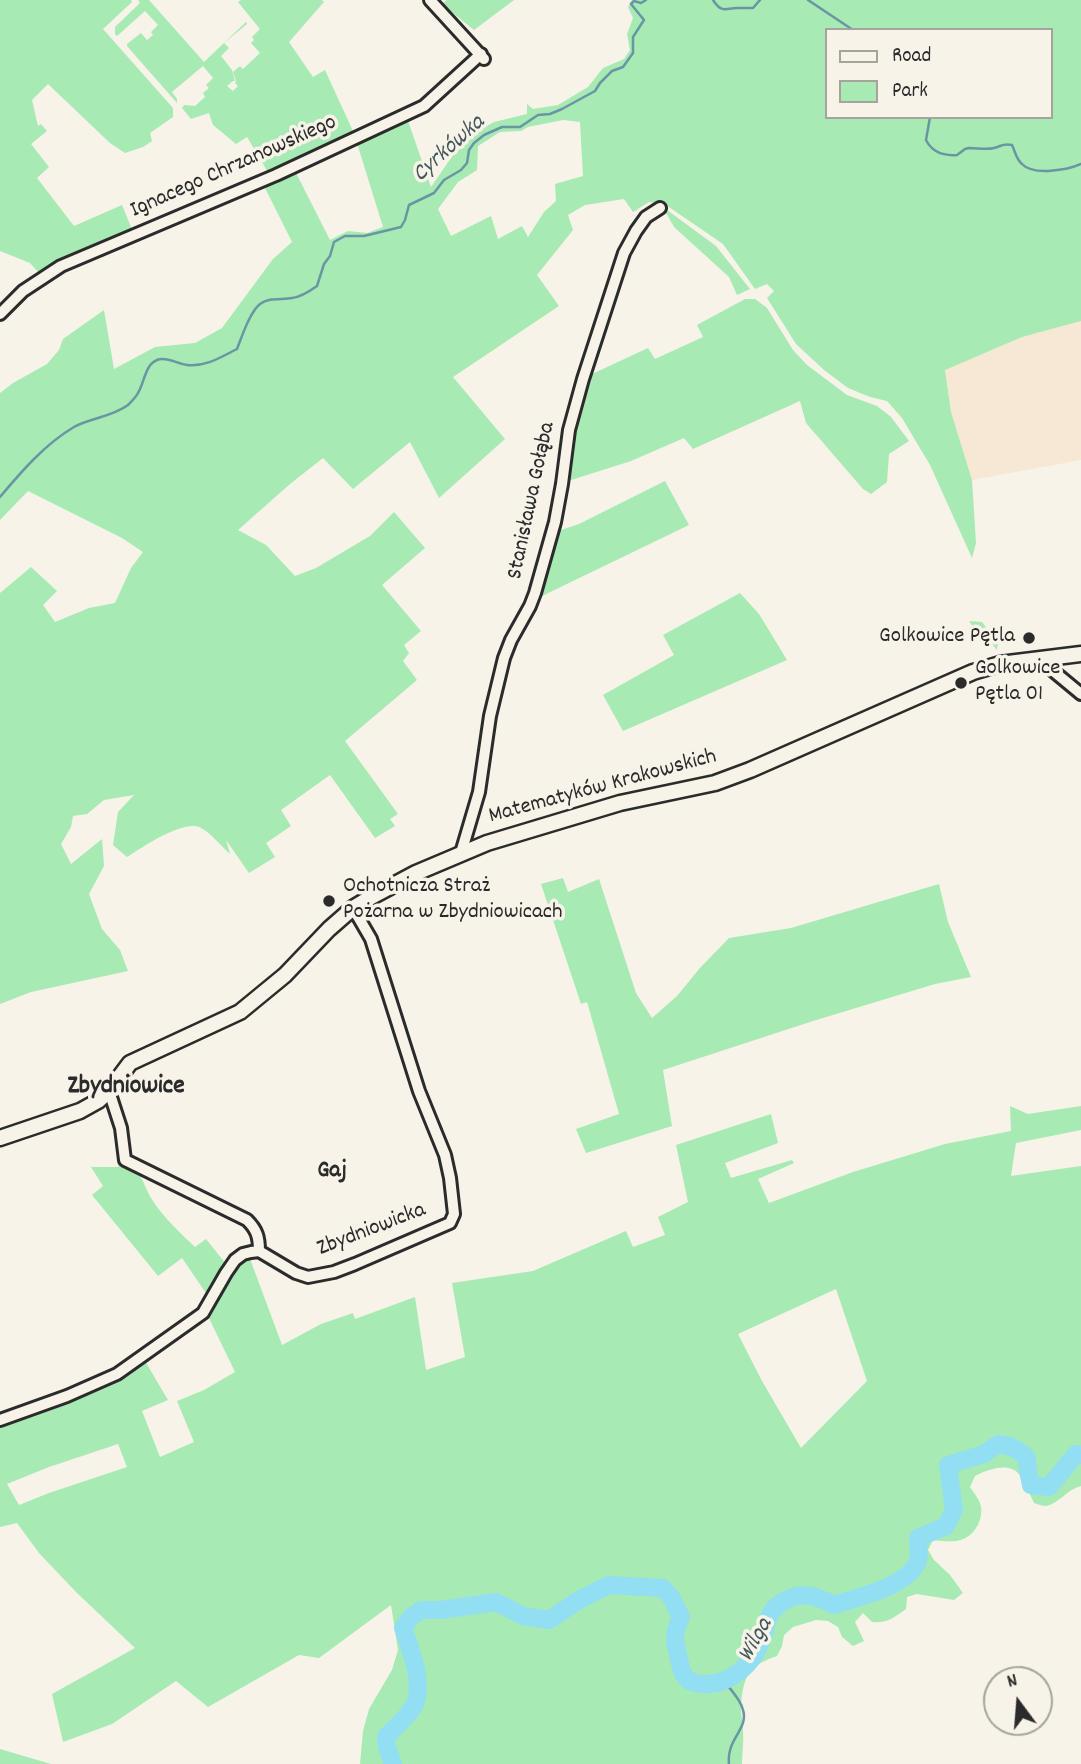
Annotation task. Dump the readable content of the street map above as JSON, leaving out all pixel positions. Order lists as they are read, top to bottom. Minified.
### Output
{"streets":{"street":["Ignacego Chrzanowskiego","Stanisława Gołąba","Matematyków Krakowskich","Zbydniowicka"]},"crossings":[["Stanisława Gołąba","Matematyków Krakowskich"],["Matematyków Krakowskich","Zbydniowicka"]],"districts":["Zbydniowice","Gaj"],"water":["Cyrkówka","Wilga"],"places":["Golkowice Pętla","Golkowice Pętla 01","Ochotnicza Straż Pożarna w Zbydniowicach"],"legend":["Road","Park"],"north":"top"}
